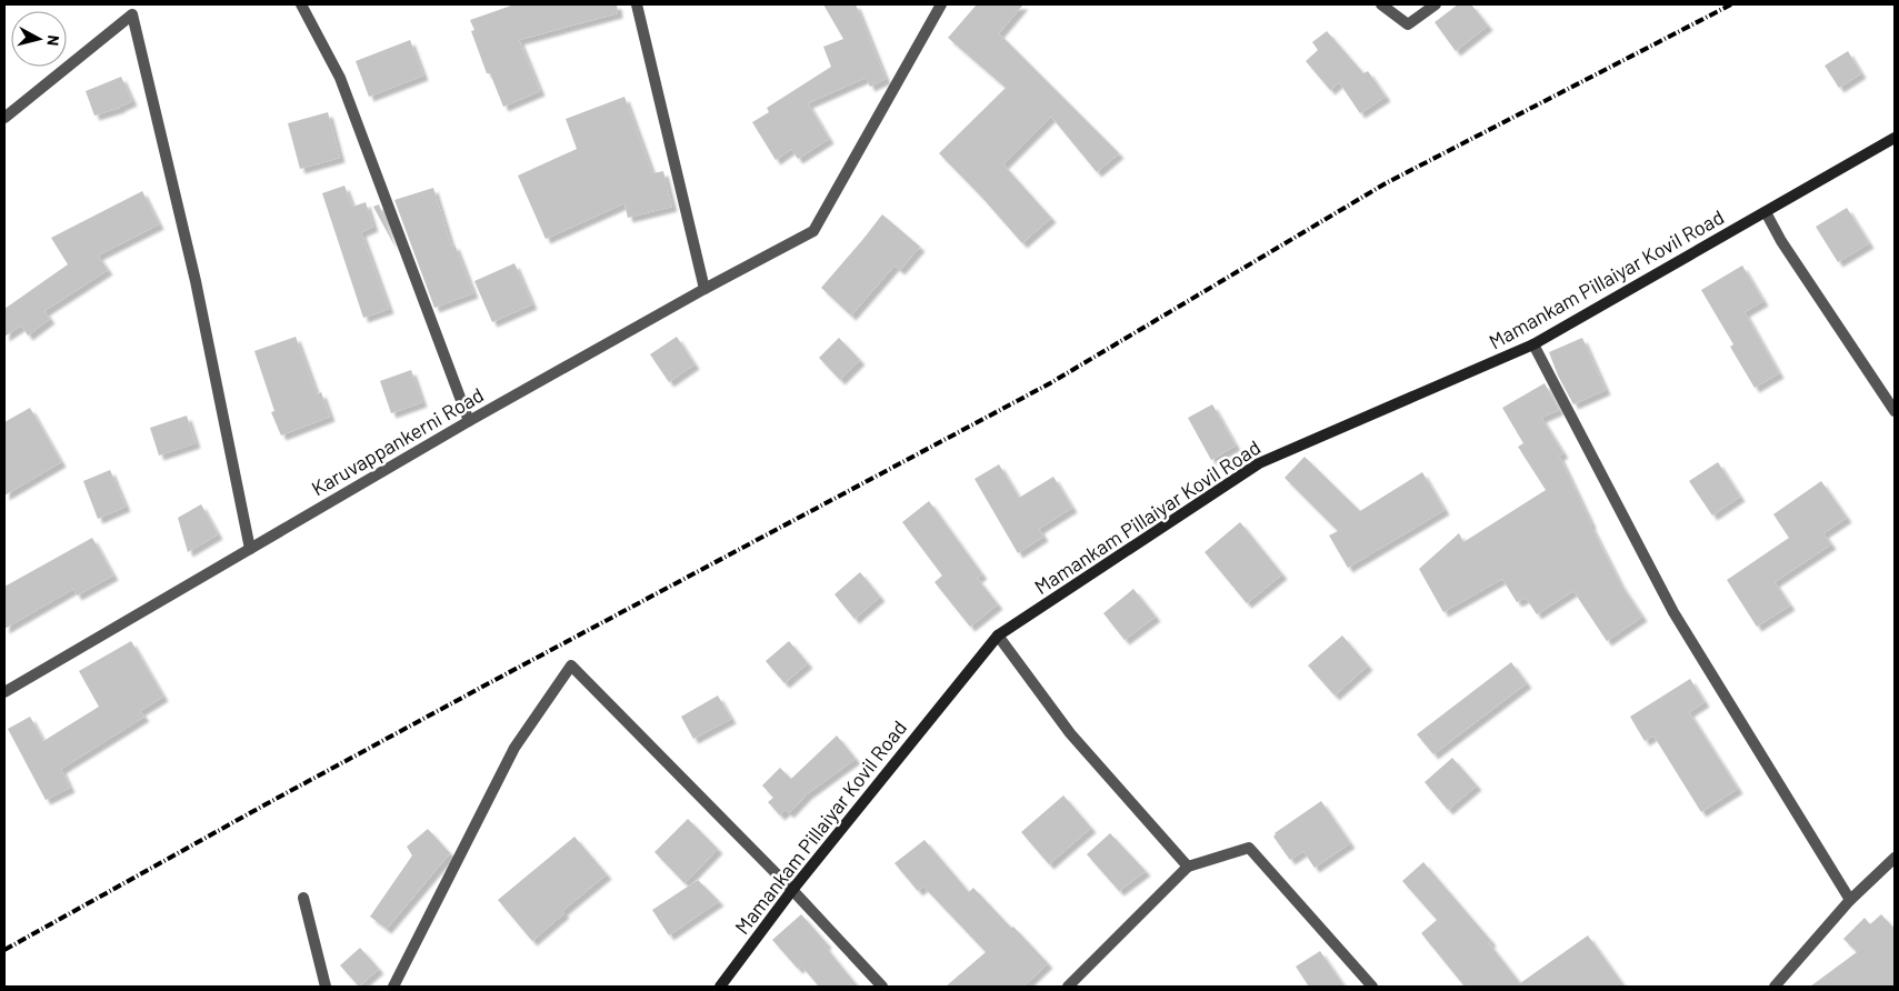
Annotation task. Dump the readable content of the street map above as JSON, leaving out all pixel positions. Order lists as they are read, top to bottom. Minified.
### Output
{"streets":{"main road":["Mamankam Pillaiyar Kovil Road"],"street":["Karuvappankerni Road"]},"north":"right"}
